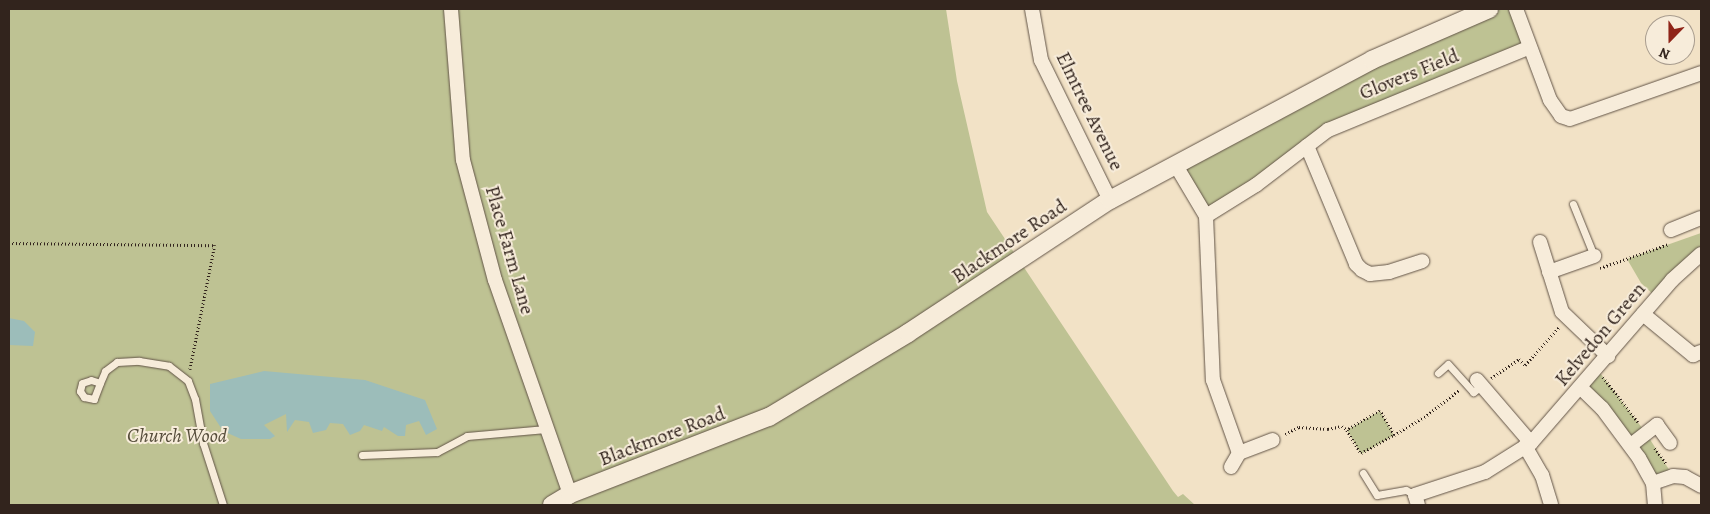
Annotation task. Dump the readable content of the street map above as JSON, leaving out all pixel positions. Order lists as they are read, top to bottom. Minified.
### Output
{"streets":{"street":["Glovers Field","Elmtree Avenue","Blackmore Road","Place Farm Lane","Kelvedon Green"]},"crossings":[["Elmtree Avenue","Blackmore Road"],["Blackmore Road","Place Farm Lane"]],"parks":["Church Wood"],"north":"bottom"}
